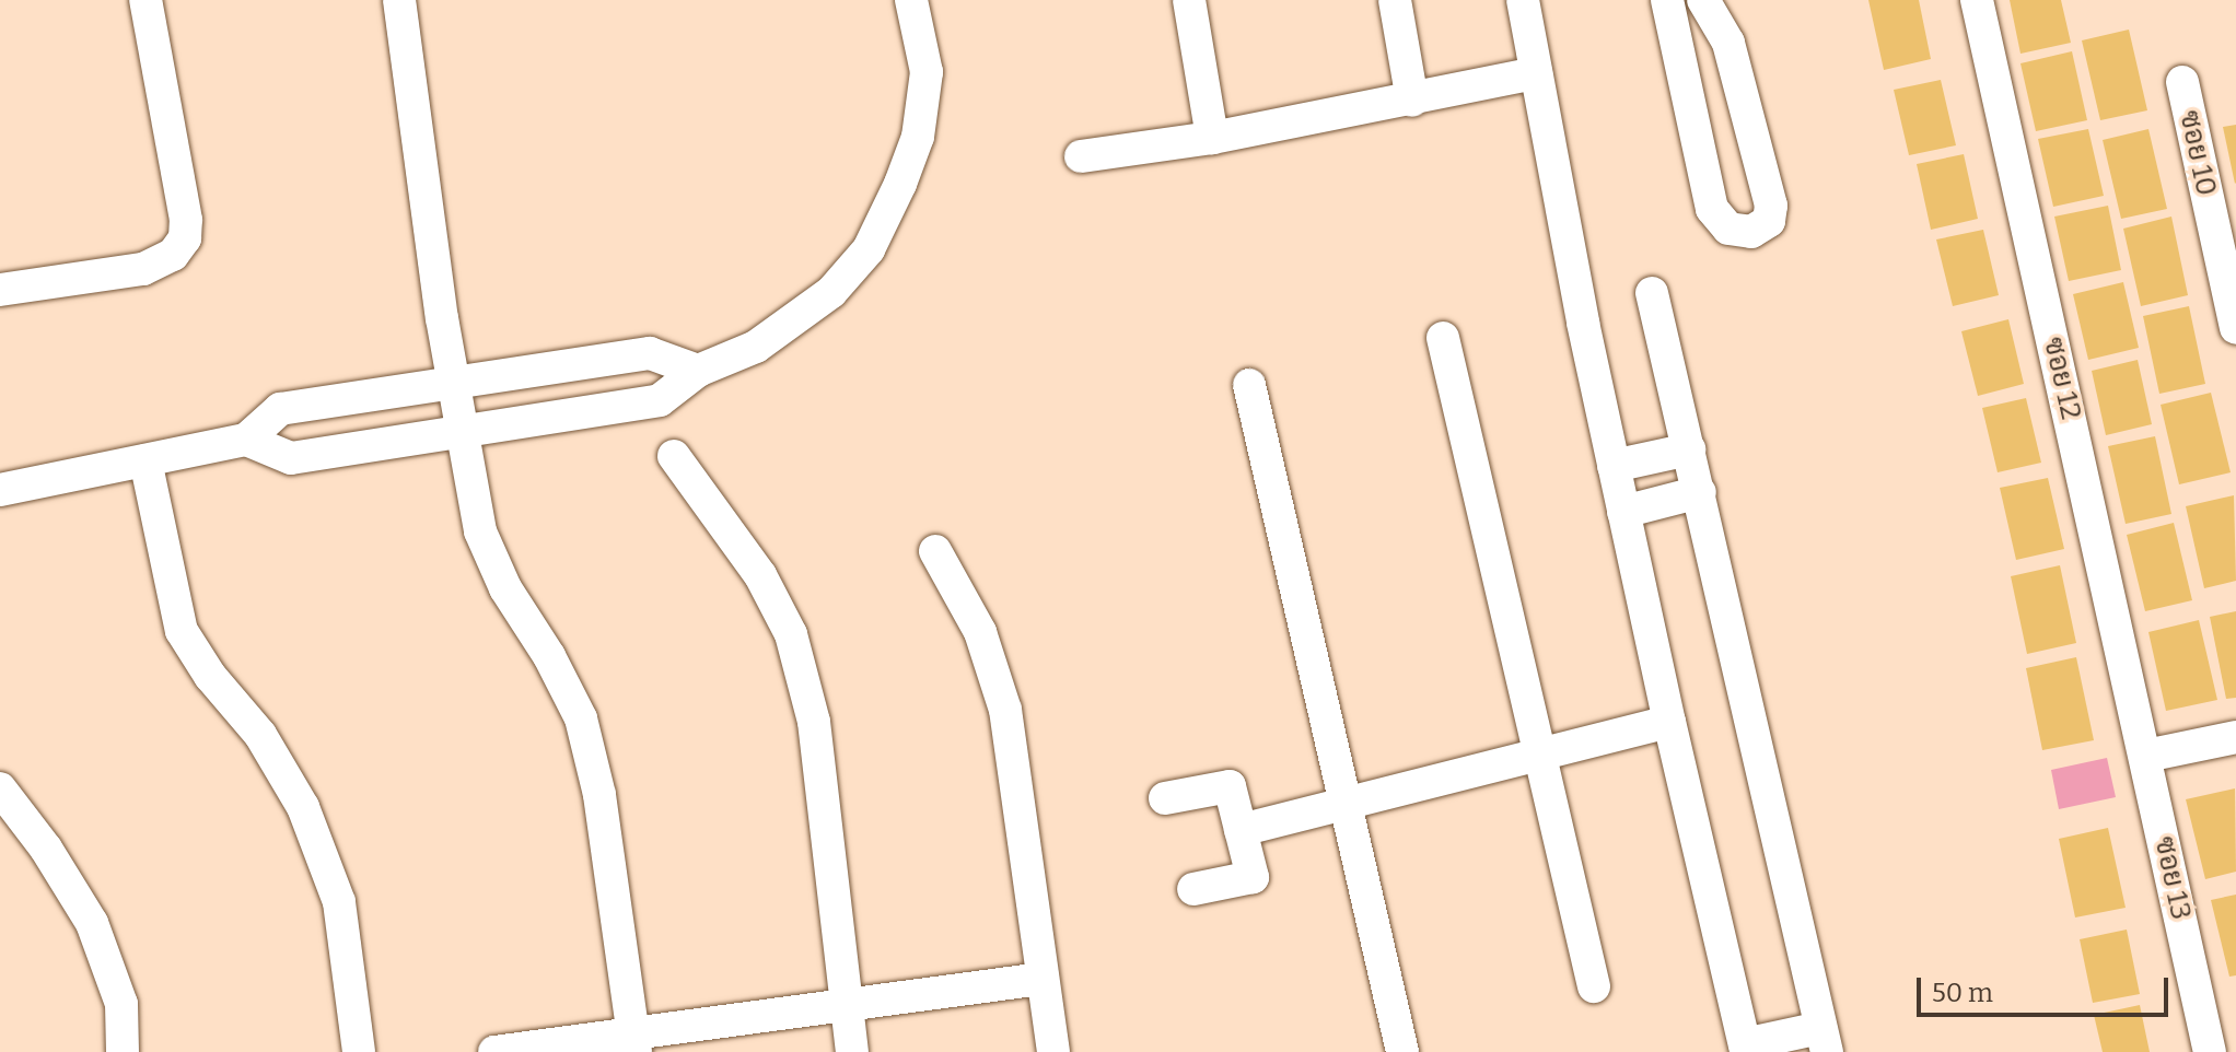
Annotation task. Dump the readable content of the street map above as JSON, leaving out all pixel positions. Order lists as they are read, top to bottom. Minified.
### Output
{"streets":{"street":["ซอย 10","ซอย 12","ซอย 13"]},"crossings":[["ซอย 12","ซอย 13"]],"scale_bar":"50 m"}
